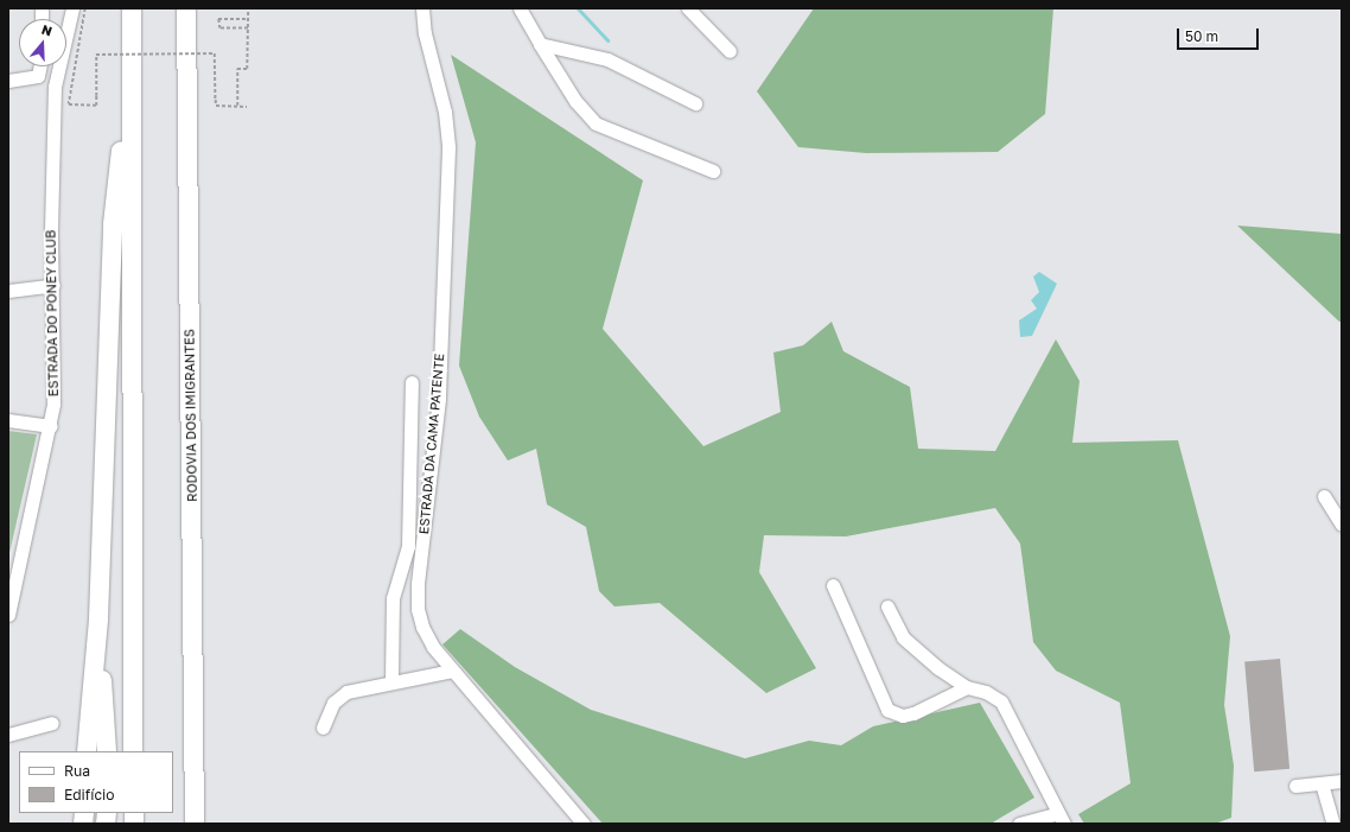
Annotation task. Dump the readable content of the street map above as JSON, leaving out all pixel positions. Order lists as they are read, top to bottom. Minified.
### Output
{"streets":{"highway":["RODOVIA DOS IMIGRANTES"],"street":["ESTRADA DO PONEY CLUB","ESTRADA DA CAMA PATENTE"]},"legend":["Rua","Edifício"],"scale_bar":"50 m","north":"top"}
